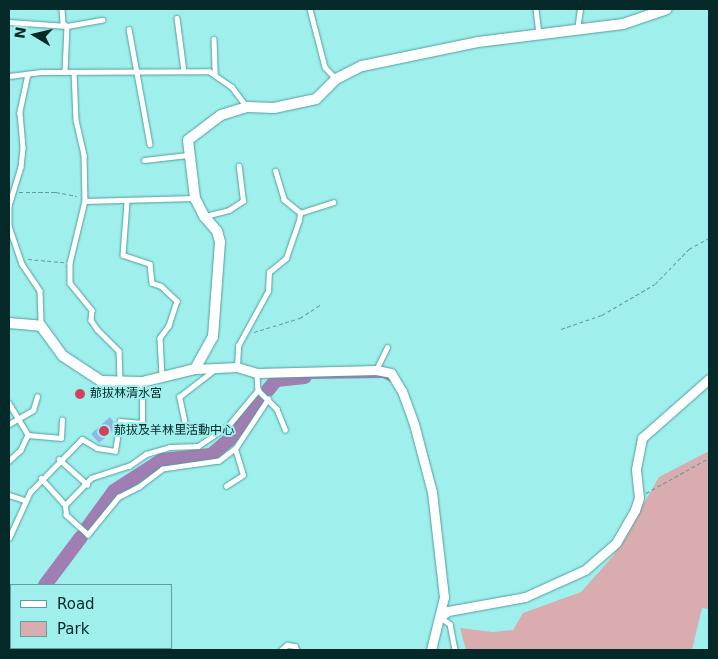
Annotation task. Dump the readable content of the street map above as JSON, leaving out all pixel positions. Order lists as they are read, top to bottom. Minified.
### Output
{"places":["𦰡拔林清水宮","𦰡拔及羊林里活動中心"],"legend":["Road","Park"],"north":"left"}
